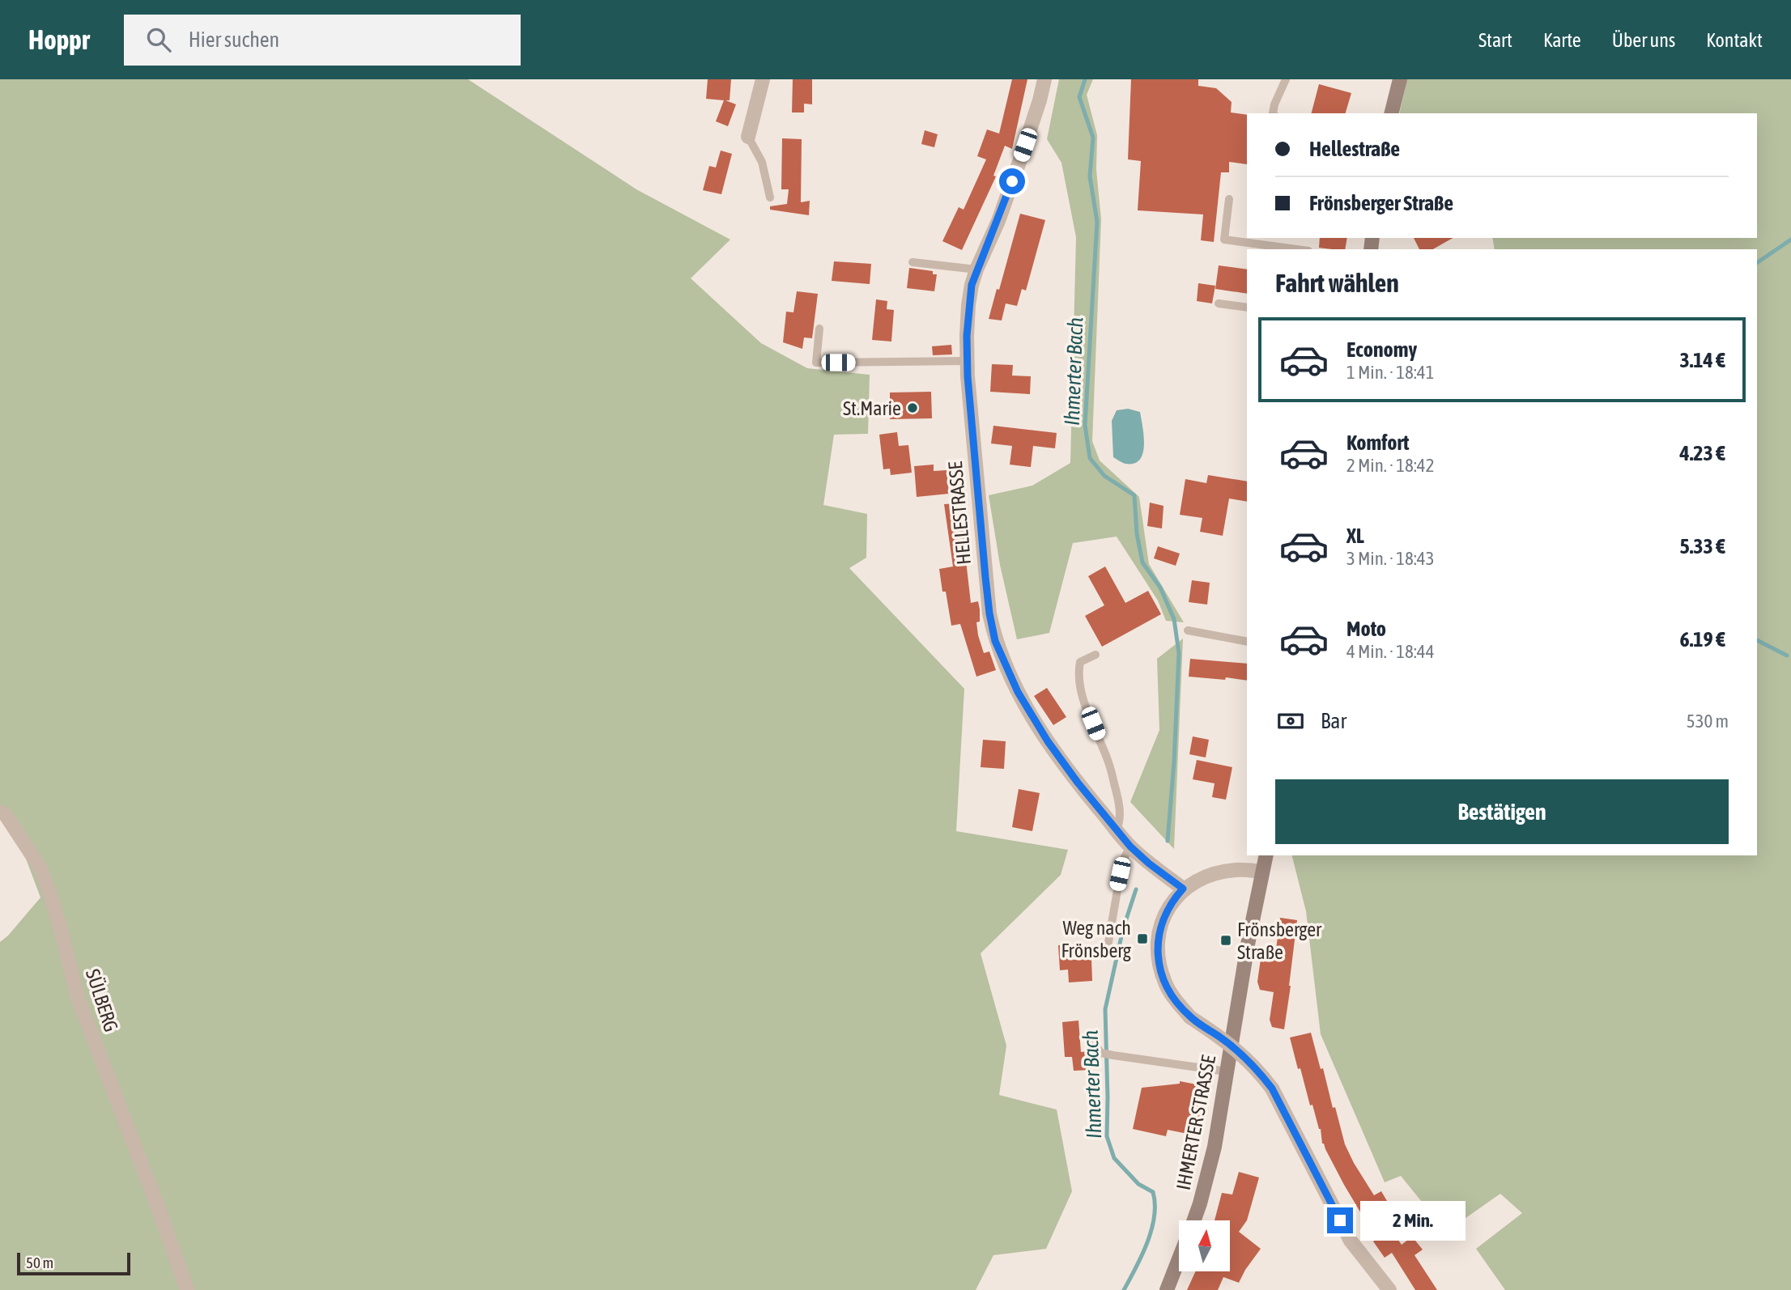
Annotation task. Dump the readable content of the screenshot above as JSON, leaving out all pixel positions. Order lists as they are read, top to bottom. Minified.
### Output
{"streets":{"main road":["IHMERTER STRASSE"],"street":["HELLESTRASSE","SÜLBERG"]},"water":["Ihmerter Bach"],"places":{"other":["St.Marie"],"transit":["Weg nach Frönsberg","Frönsberger Straße"]},"scale_bar":"50 m","north":"top","page":{"header":"Hoppr","search":"Hier suchen","nav":["Start","Karte","Über uns","Kontakt"],"banner":["Hellestraße","Frönsberger Straße"],"heading":"Fahrt wählen","list":[{"name":"Economy","note":"1 Min. · 18:41","value":"3.14 €"},{"name":"Komfort","note":"2 Min. · 18:42","value":"4.23 €"},{"name":"XL","note":"3 Min. · 18:43","value":"5.33 €"},{"name":"Moto","note":"4 Min. · 18:44","value":"6.19 €"}],"pay":["Bar","530 m"],"buttons":"Bestätigen","bubble":"2 Min.","scale":"50 m"}}
